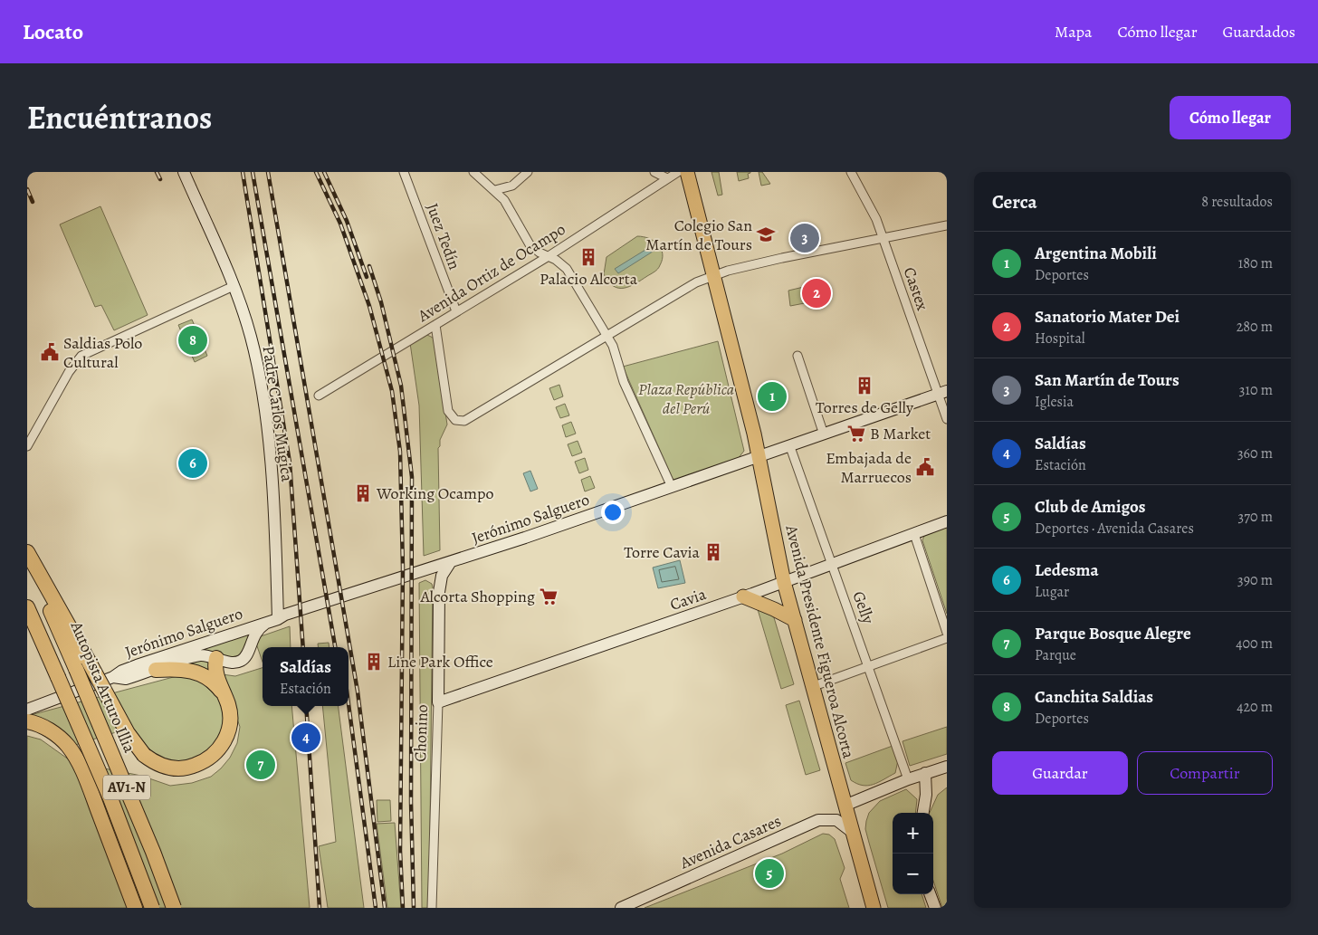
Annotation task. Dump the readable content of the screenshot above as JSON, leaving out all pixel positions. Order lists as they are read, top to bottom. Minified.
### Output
{"streets":{"highway":["Autopista Arturo Illia","AV1-N"],"main road":["Avenida Presidente Figueroa Alcorta"],"street":["Juez Tedín","Avenida Ortiz de Ocampo","Castex","Padre Carlos Mugica","Jerónimo Salguero","Cavia","Gelly","Chonino","Avenida Casares"]},"crossings":[["Juez Tedín","Avenida Ortiz de Ocampo"],["Castex","Jerónimo Salguero"],["Padre Carlos Mugica","Jerónimo Salguero"],["Jerónimo Salguero","Gelly"],["Jerónimo Salguero","Avenida Presidente Figueroa Alcorta"],["Jerónimo Salguero","Chonino"],["Cavia","Gelly"],["Cavia","Avenida Presidente Figueroa Alcorta"],["Cavia","Chonino"],["Avenida Presidente Figueroa Alcorta","Avenida Casares"]],"parks":["Plaza República del Perú"],"places":{"school or university":["Colegio San Martín de Tours"],"building":["Palacio Alcorta","Torres de Gelly","Working Ocampo","Torre Cavia","Line Park Office"],"public building":["Saldias Polo Cultural","Embajada de Marruecos"],"supermarket":["B Market","Alcorta Shopping"]},"page":{"header":"Locato","nav":["Mapa","Cómo llegar","Guardados"],"title":"Encuéntranos","buttons":["Cómo llegar",["Guardar","Compartir"]],"heading":["Cerca","8 resultados"],"pins":["3","2","8","1","6","4","7","5"],"list":[{"mark":"1","name":"Argentina Mobili","note":"Deportes","value":"180 m"},{"mark":"2","name":"Sanatorio Mater Dei","note":"Hospital","value":"280 m"},{"mark":"3","name":"San Martín de Tours","note":"Iglesia","value":"310 m"},{"mark":"4","name":"Saldías","note":"Estación","value":"360 m"},{"mark":"5","name":"Club de Amigos","note":"Deportes · Avenida Casares","value":"370 m"},{"mark":"6","name":"Ledesma","note":"Lugar","value":"390 m"},{"mark":"7","name":"Parque Bosque Alegre","note":"Parque","value":"400 m"},{"mark":"8","name":"Canchita Saldias","note":"Deportes","value":"420 m"}],"popup":["Saldías","Estación"],"map_buttons":["+","−"]}}
